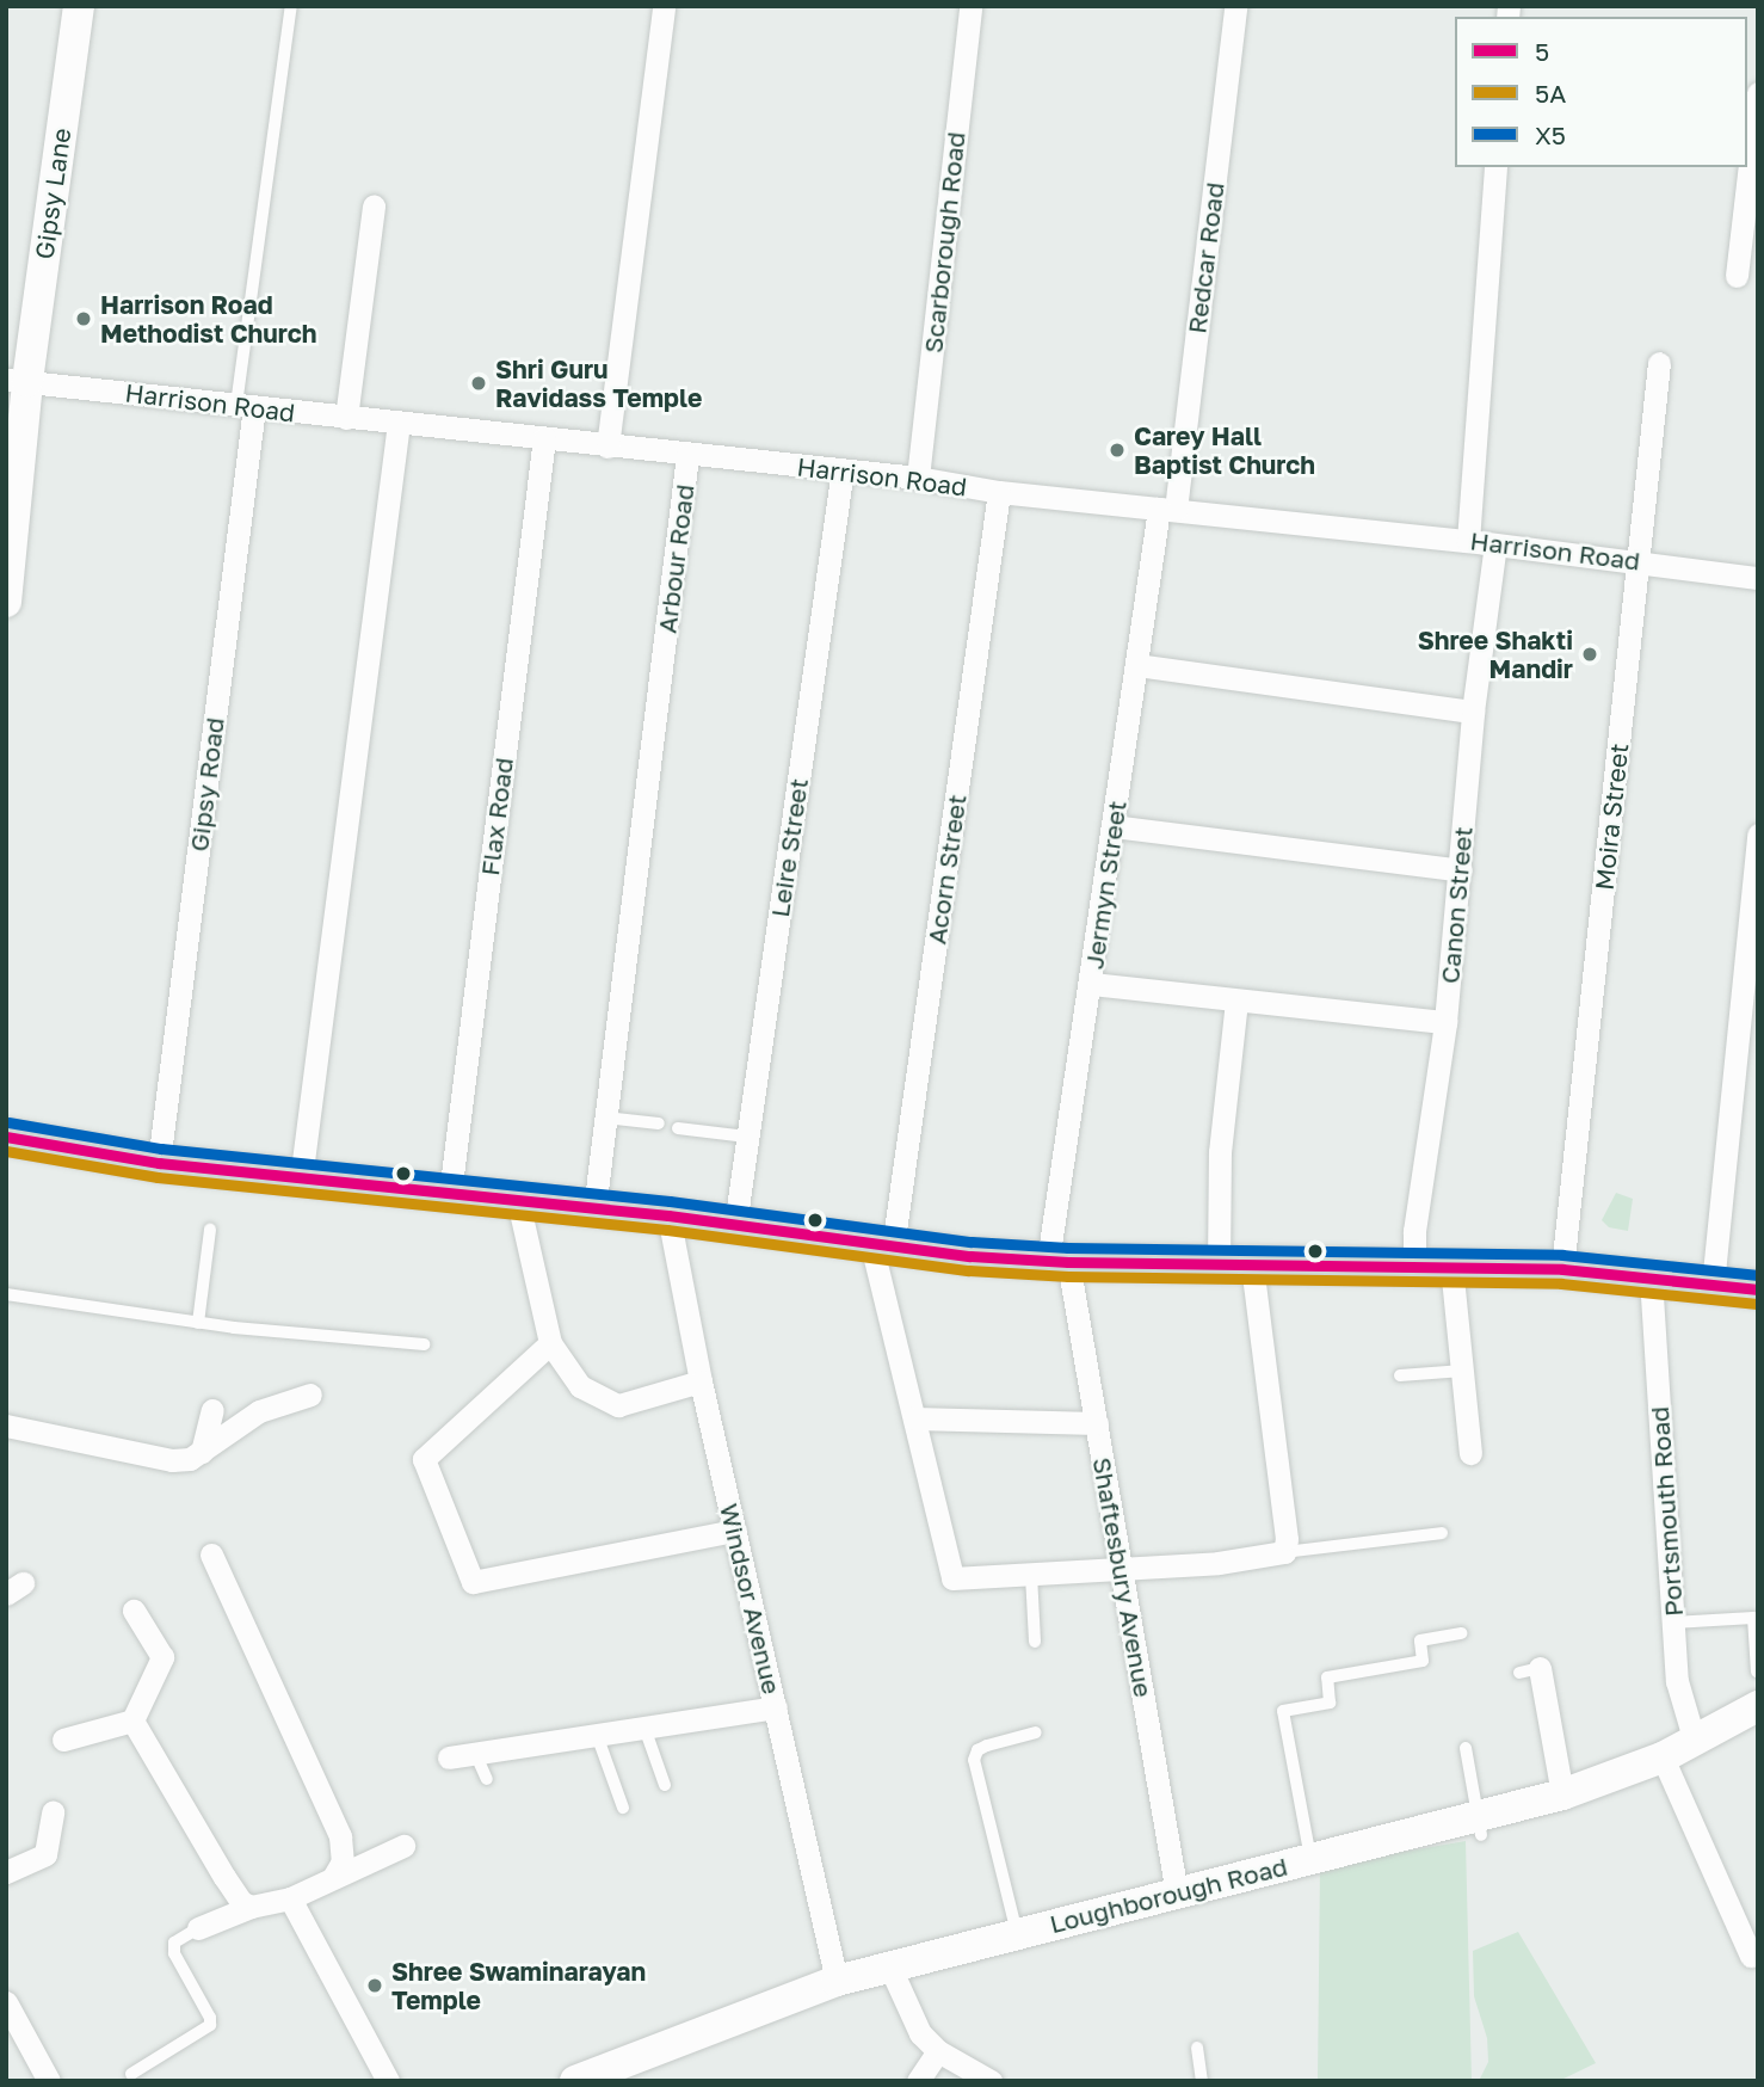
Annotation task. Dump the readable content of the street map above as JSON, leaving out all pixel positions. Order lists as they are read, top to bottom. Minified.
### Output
{"streets":{"street":["Gipsy Lane","Scarborough Road","Redcar Road","Harrison Road","Arbour Road","Gipsy Road","Flax Road","Moira Street","Leire Street","Acorn Street","Jermyn Street","Canon Street","Portsmouth Road","Shaftesbury Avenue","Windsor Avenue","Loughborough Road"]},"crossings":[["Gipsy Lane","Harrison Road"],["Scarborough Road","Harrison Road"],["Redcar Road","Harrison Road"],["Redcar Road","Jermyn Street"],["Harrison Road","Arbour Road"],["Harrison Road","Gipsy Road"],["Harrison Road","Flax Road"],["Harrison Road","Moira Street"],["Harrison Road","Leire Street"],["Harrison Road","Acorn Street"],["Harrison Road","Jermyn Street"],["Harrison Road","Canon Street"],["Jermyn Street","Shaftesbury Avenue"],["Portsmouth Road","Loughborough Road"],["Shaftesbury Avenue","Loughborough Road"],["Windsor Avenue","Loughborough Road"]],"places":["Harrison Road Methodist Church","Shri Guru Ravidass Temple","Carey Hall Baptist Church","Shree Shakti Mandir","Shree Swaminarayan Temple"],"lines":["transit line X5","transit line 5","transit line 5A"],"legend":["5","5A","X5"]}
